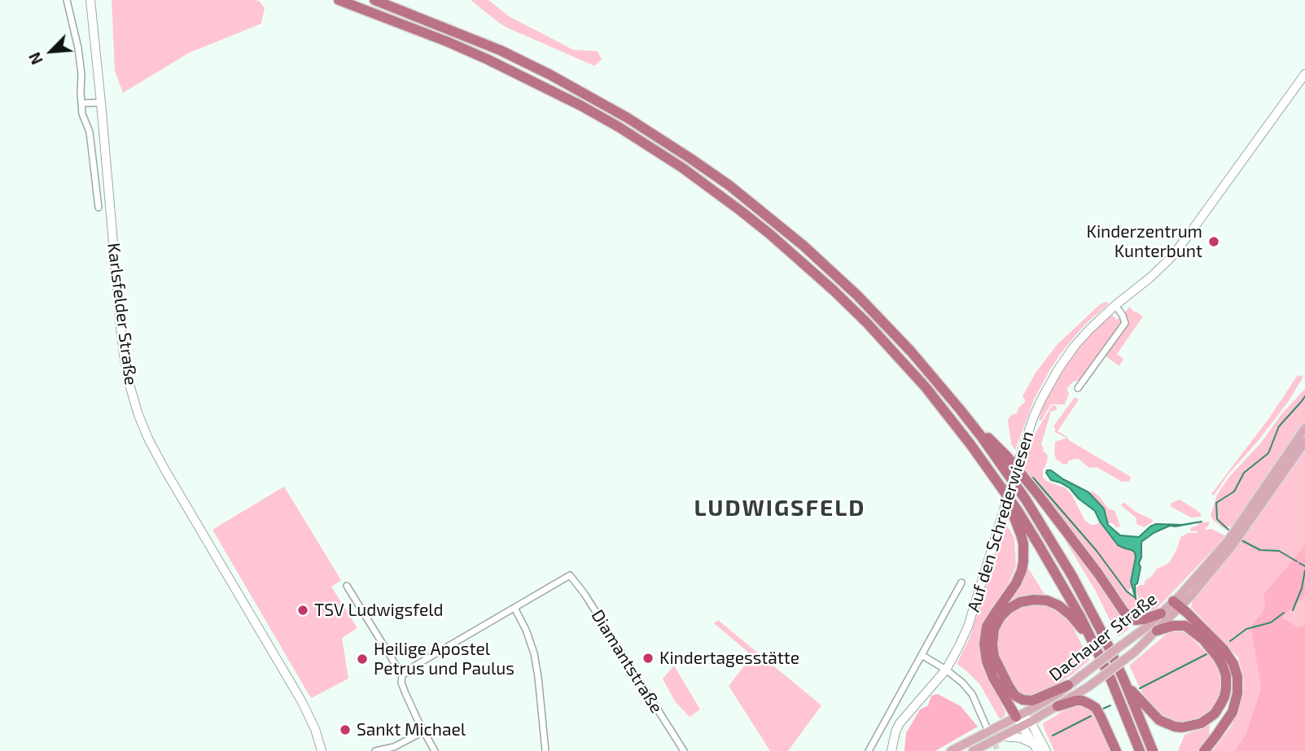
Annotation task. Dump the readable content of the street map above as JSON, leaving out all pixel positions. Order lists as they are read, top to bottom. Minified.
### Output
{"streets":{"main road":["Dachauer Straße"],"street":["Karlsfelder Straße","Auf den Schrederwiesen","Diamantstraße"]},"districts":["LUDWIGSFELD"],"places":["Kinderzentrum Kunterbunt","TSV Ludwigsfeld","Kindertagesstätte","Heilige Apostel Petrus und Paulus","Sankt Michael"],"north":"bottom left"}
